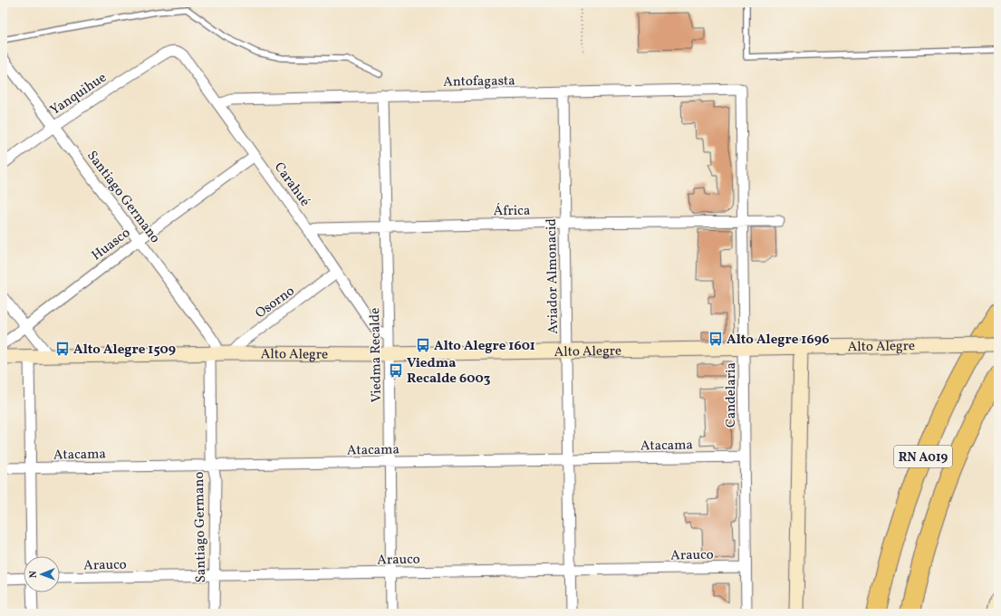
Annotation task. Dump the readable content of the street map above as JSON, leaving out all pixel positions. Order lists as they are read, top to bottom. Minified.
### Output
{"streets":{"highway":["RN A019"],"main road":["Alto Alegre"],"street":["Antofagasta","Yanquihue","Carahué","Santiago Germano","África","Huasco","Aviador Almonacid","Osorno","Viedma Recalde","Candelaria","Atacama","Arauco"]},"crossings":[["Antofagasta","Carahué"],["Antofagasta","Aviador Almonacid"],["Antofagasta","Viedma Recalde"],["Antofagasta","Candelaria"],["Yanquihue","Carahué"],["Yanquihue","Santiago Germano"],["Carahué","África"],["Carahué","Huasco"],["Carahué","Osorno"],["Carahué","Viedma Recalde"],["Santiago Germano","Huasco"],["Santiago Germano","Osorno"],["Santiago Germano","Alto Alegre"],["Santiago Germano","Atacama"],["Santiago Germano","Arauco"],["África","Aviador Almonacid"],["África","Viedma Recalde"],["África","Candelaria"],["Aviador Almonacid","Alto Alegre"],["Aviador Almonacid","Atacama"],["Aviador Almonacid","Arauco"],["Osorno","Alto Alegre"],["Alto Alegre","Viedma Recalde"],["Alto Alegre","Candelaria"],["Viedma Recalde","Atacama"],["Viedma Recalde","Arauco"],["Candelaria","Atacama"],["Candelaria","Arauco"]],"places":{"bus stop":["Alto Alegre 1696","Alto Alegre 1601","Alto Alegre 1509","Viedma Recalde 6003"]},"north":"left"}
